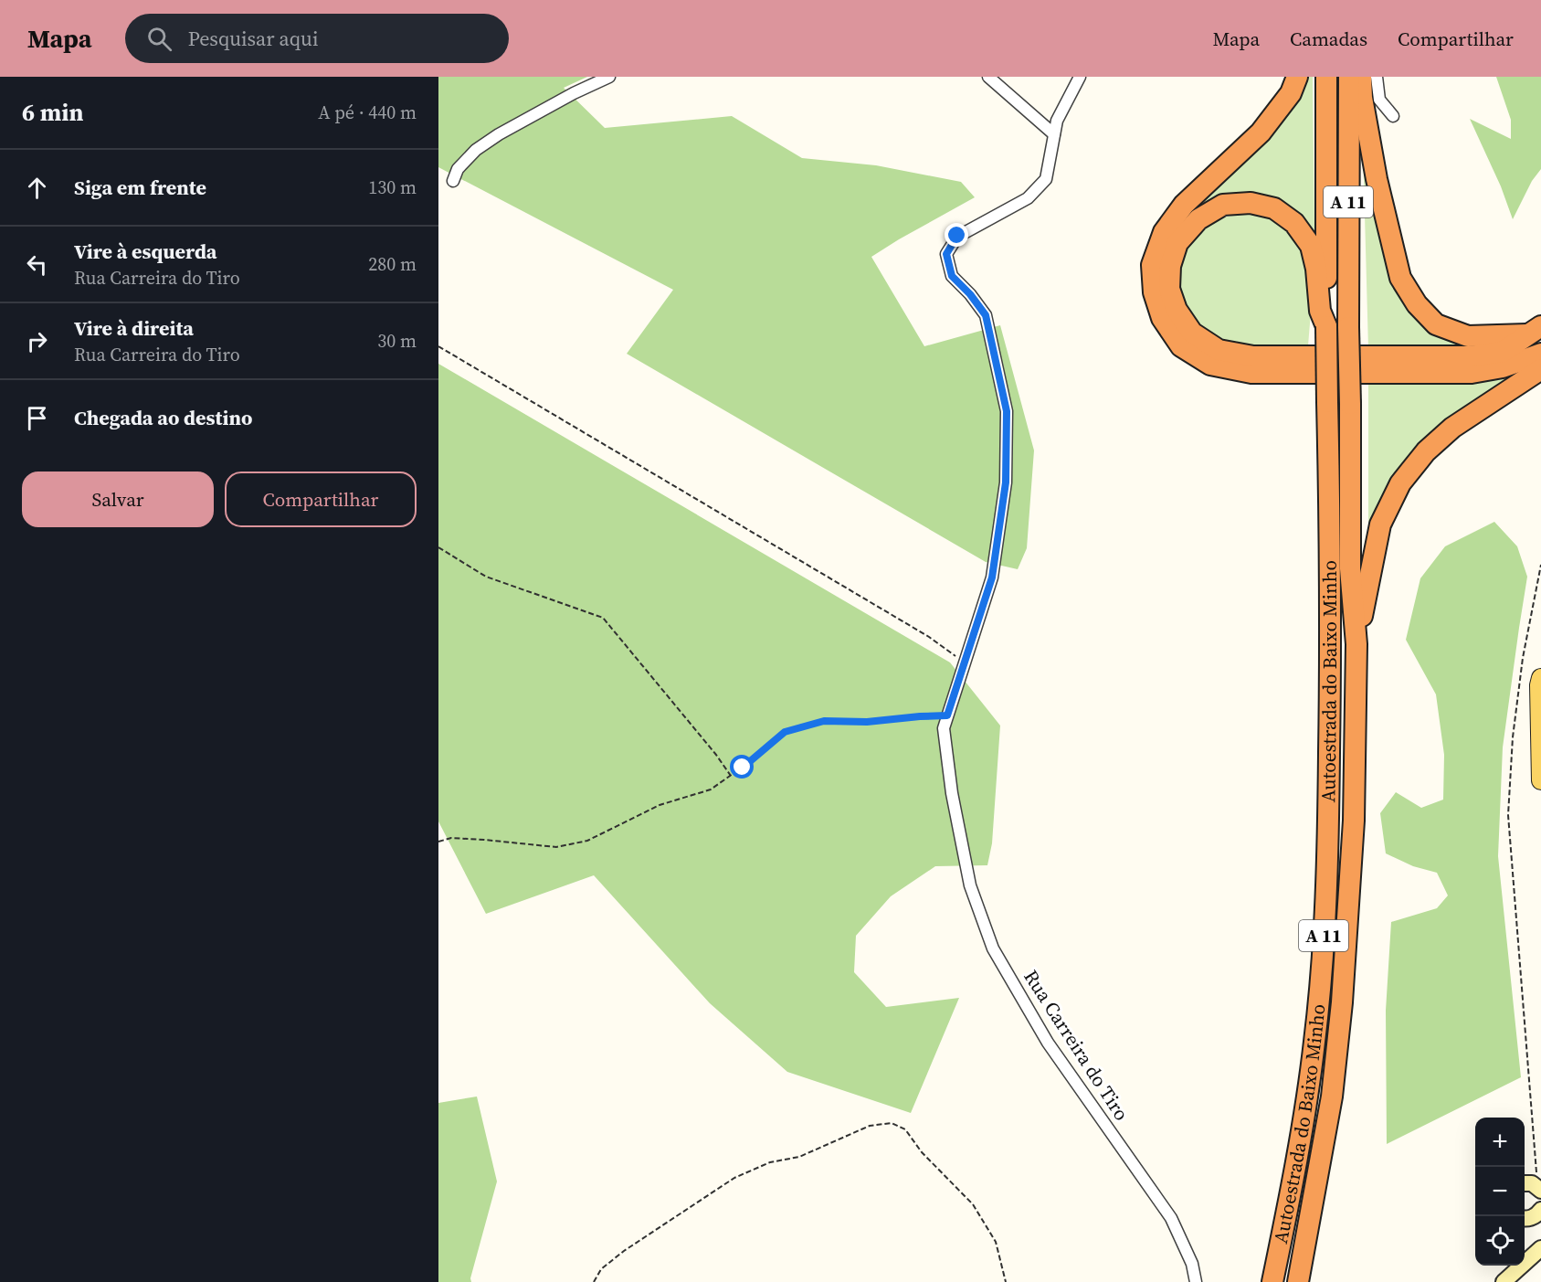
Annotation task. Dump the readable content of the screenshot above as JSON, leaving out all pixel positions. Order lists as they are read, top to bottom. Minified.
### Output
{"streets":{"highway":["A 11","Autoestrada do Baixo Minho"],"street":["Rua Carreira do Tiro"]},"page":{"header":"Mapa","search":"Pesquisar aqui","nav":["Mapa","Camadas","Compartilhar"],"heading":["6 min","A pé · 440 m"],"list":[["Siga em frente","130 m"],["Vire à esquerda","Rua Carreira do Tiro","280 m"],["Vire à direita","Rua Carreira do Tiro","30 m"],"Chegada ao destino"],"buttons":["Salvar","Compartilhar"],"map_buttons":["+","−"]}}
